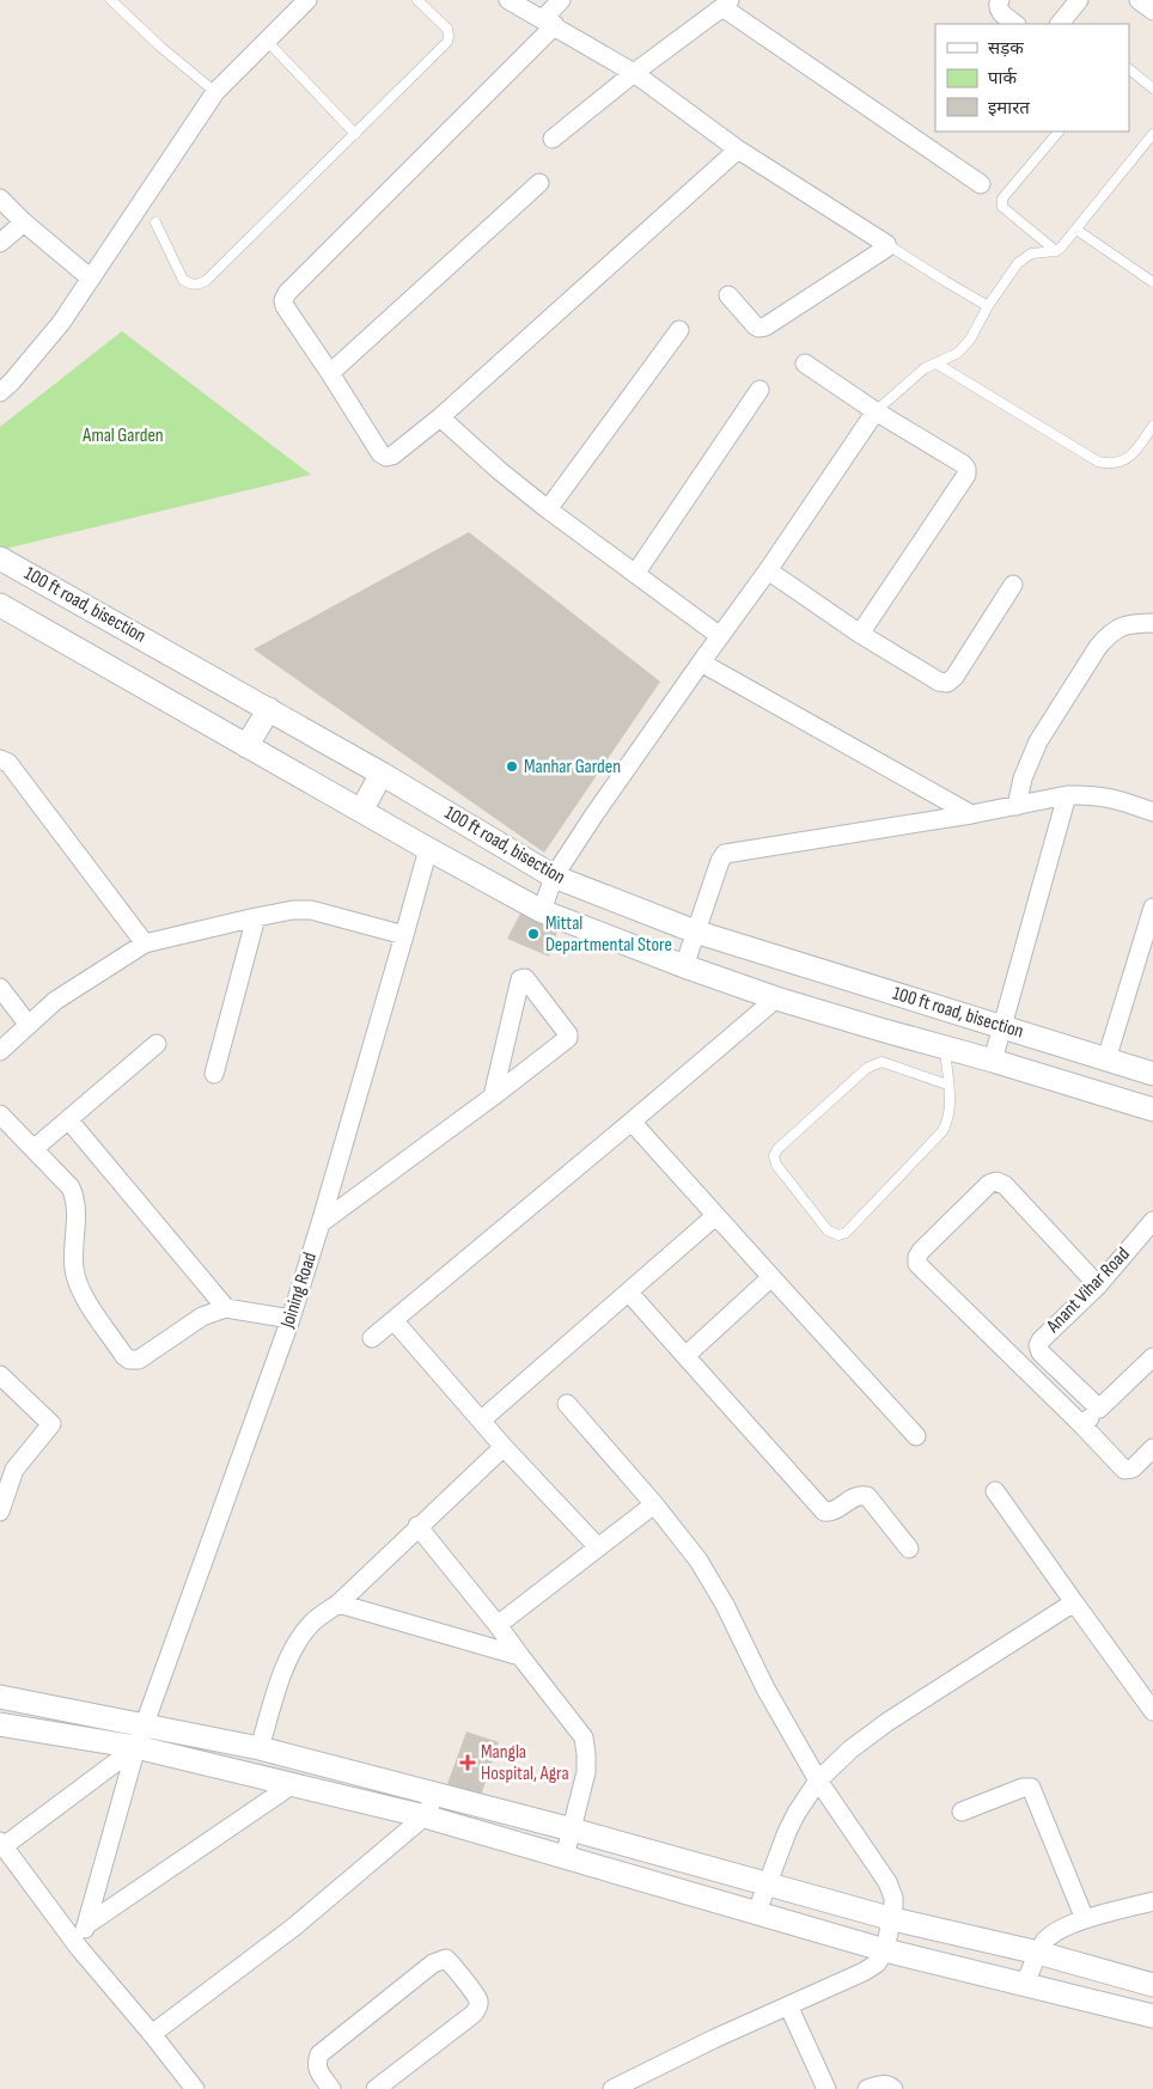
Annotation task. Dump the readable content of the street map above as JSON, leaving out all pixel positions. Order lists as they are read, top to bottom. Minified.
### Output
{"streets":{"street":["100 ft road, bisection","Joining Road","Anant Vihar Road"]},"crossings":[["100 ft road, bisection","Joining Road"]],"parks":["Amal Garden"],"places":{"other":["Manhar Garden","Mittal Departmental Store"],"health":["Mangla Hospital, Agra"]},"legend":["सड़क","पार्क","इमारत"]}
